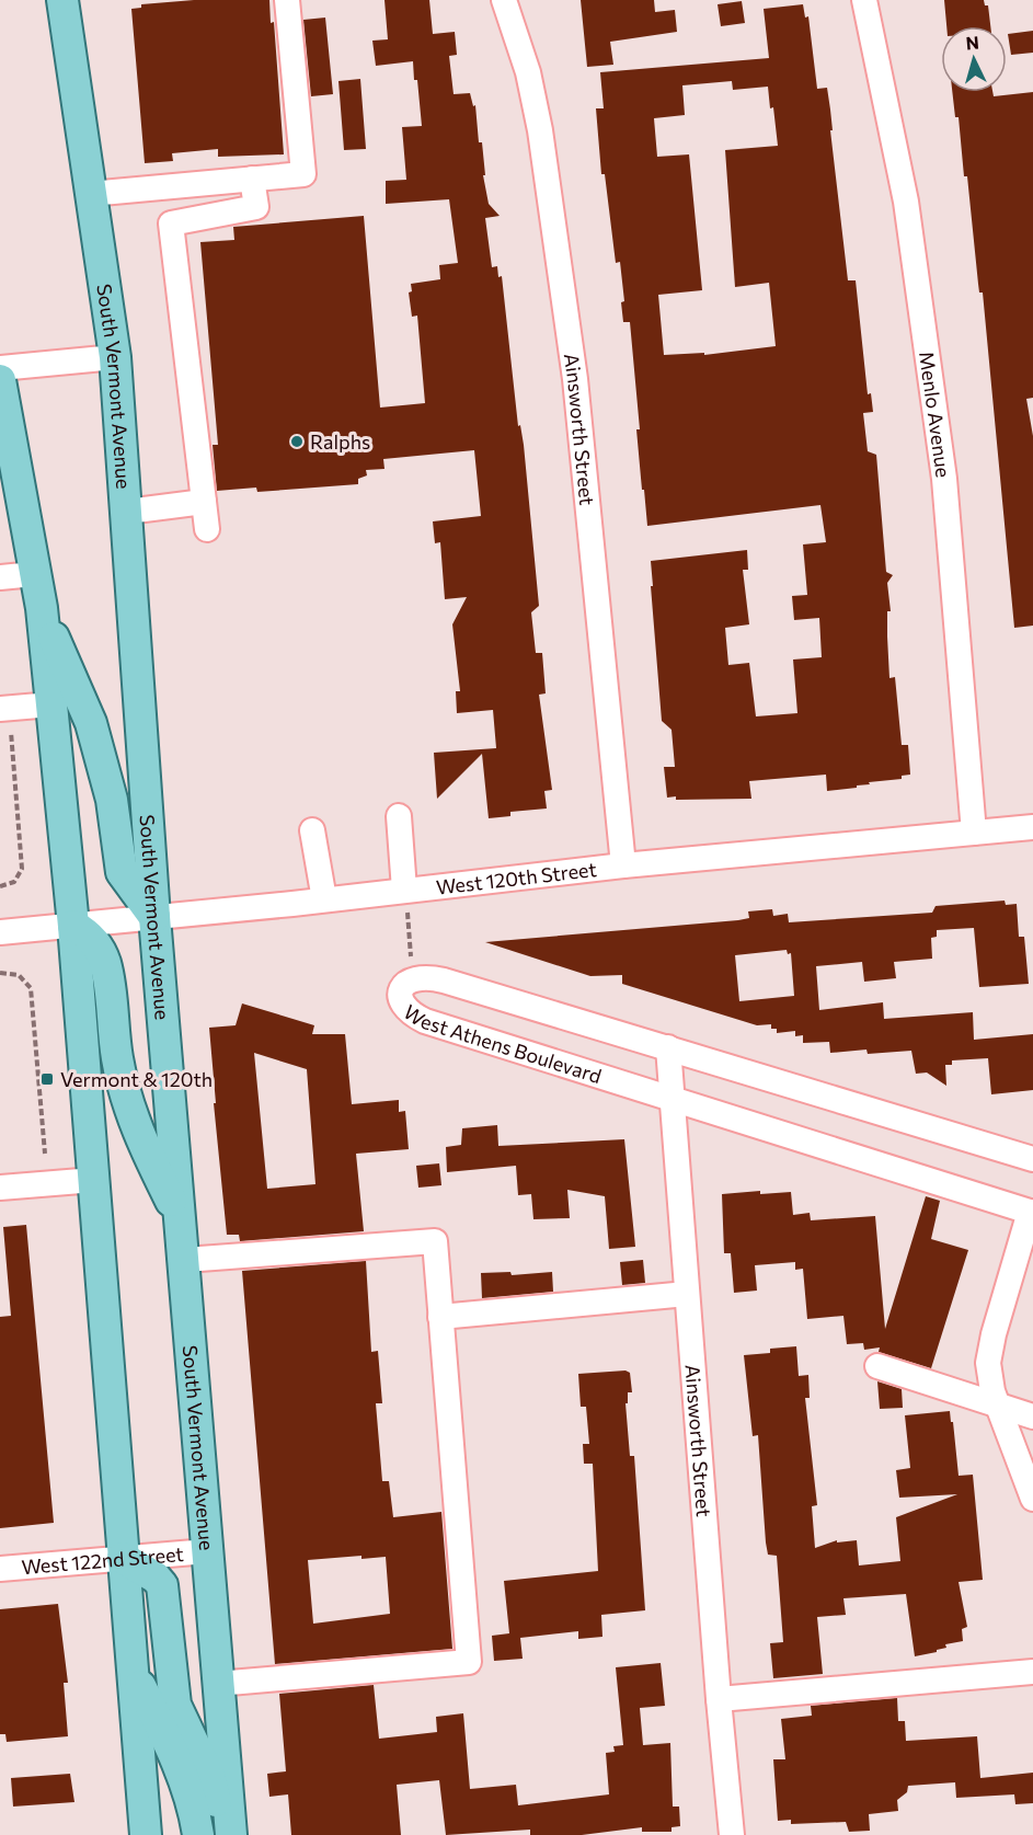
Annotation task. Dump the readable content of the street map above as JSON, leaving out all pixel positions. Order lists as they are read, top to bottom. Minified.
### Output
{"streets":{"main road":["South Vermont Avenue"],"street":["Menlo Avenue","Ainsworth Street","West 120th Street","West Athens Boulevard","West 122nd Street"]},"crossings":[["South Vermont Avenue","West 120th Street"],["South Vermont Avenue","West 122nd Street"],["Menlo Avenue","West 120th Street"],["Ainsworth Street","West 120th Street"],["Ainsworth Street","West Athens Boulevard"]],"places":{"other":["Ralphs"],"transit":["Vermont & 120th"]},"north":"top"}
